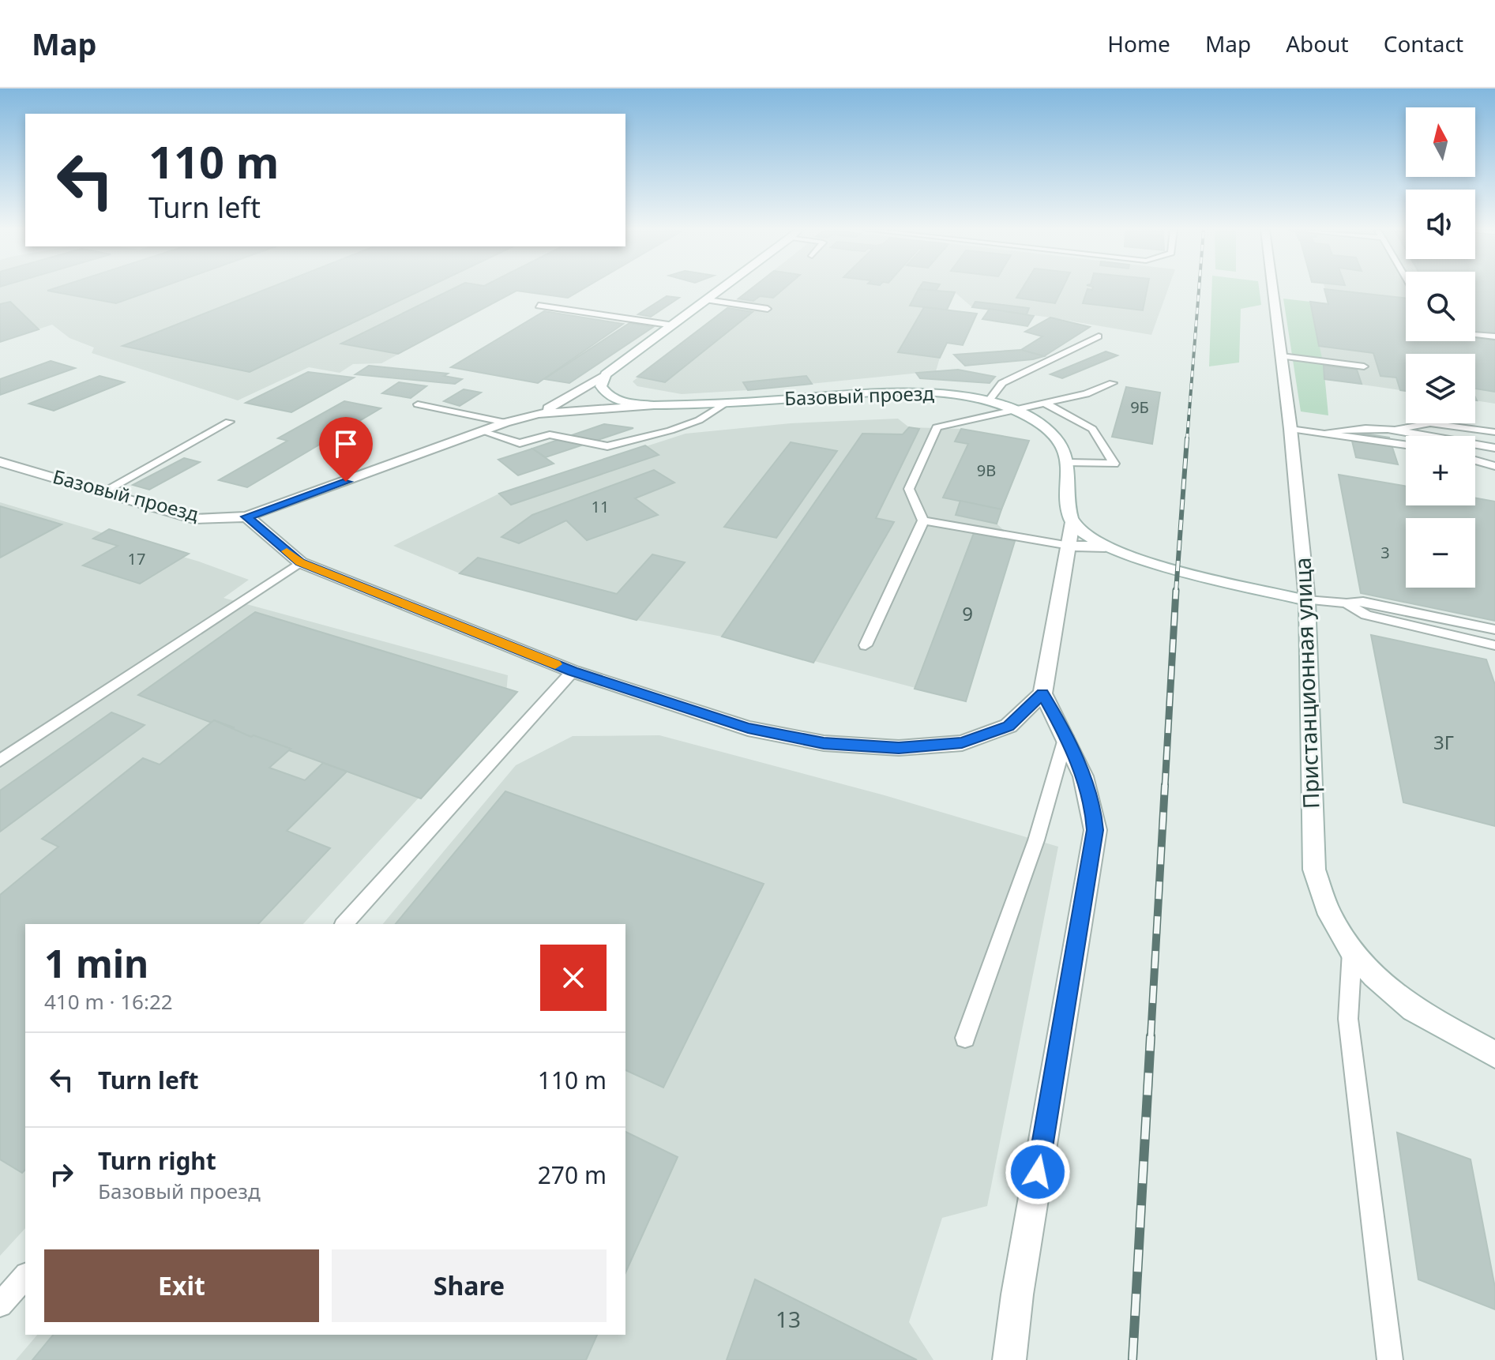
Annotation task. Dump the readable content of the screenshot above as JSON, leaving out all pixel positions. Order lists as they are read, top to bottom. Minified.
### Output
{"streets":{"street":["Базовый проезд","Пристанционная улица"]},"house_numbers":["9Б","9В","11","3","17","9","3Г","13"],"north":"top","page":{"header":"Map","nav":["Home","Map","About","Contact"],"map_buttons":["+","−"],"turn":["110 m","Turn left"],"heading":["1 min","410 m · 16:22"],"list":[{"name":"Turn left","value":"110 m"},{"name":"Turn right","note":"Базовый проезд","value":"270 m"}],"buttons":["Exit","Share"]}}
